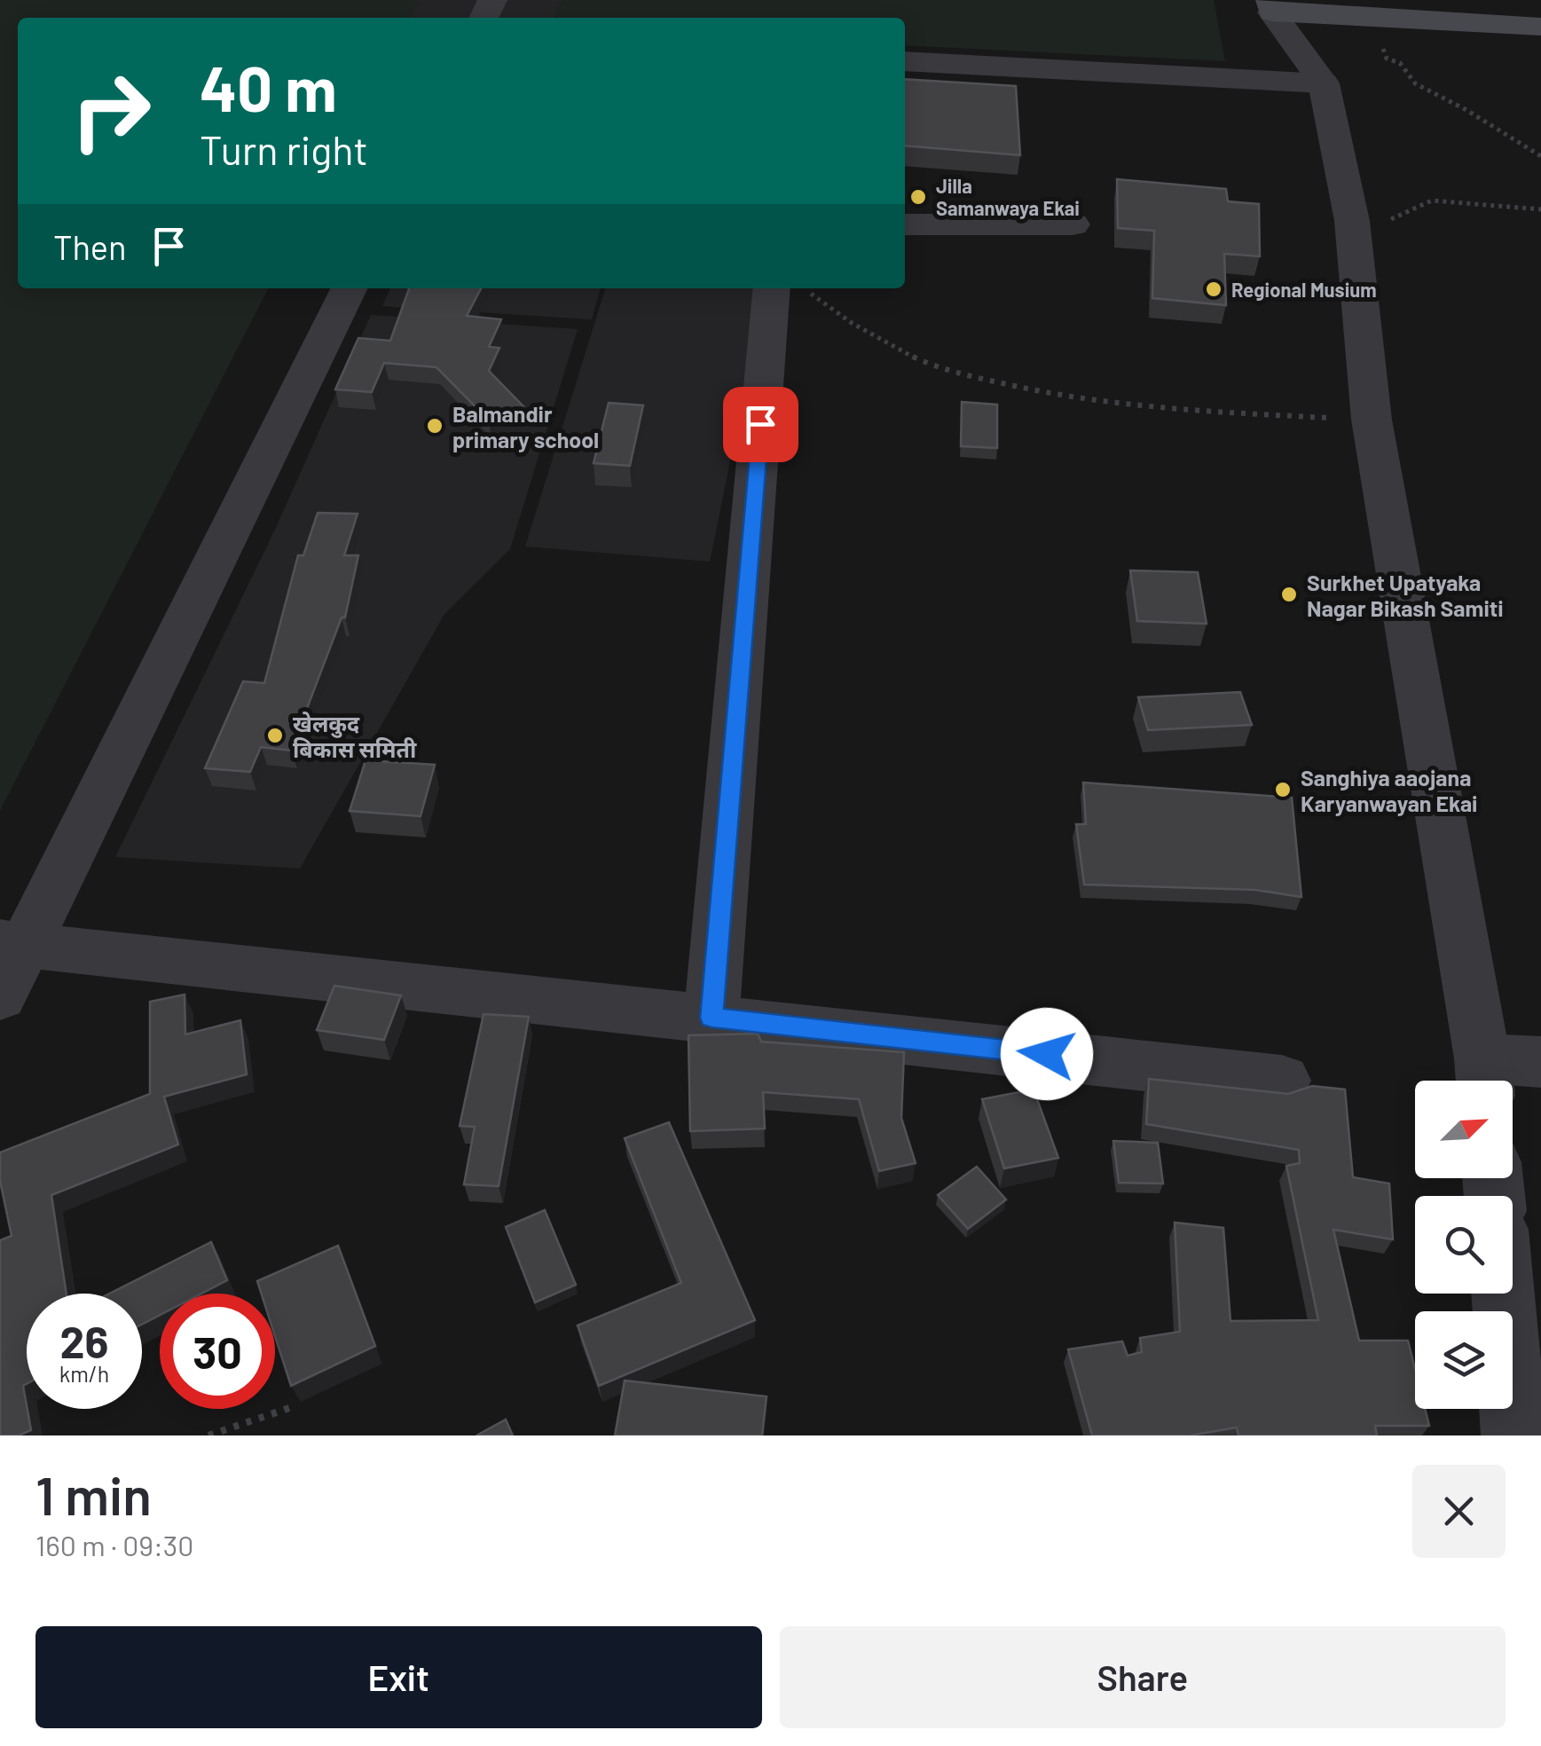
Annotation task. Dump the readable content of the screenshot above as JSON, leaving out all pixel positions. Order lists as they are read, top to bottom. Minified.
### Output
{"places":["Jilla Samanwaya Ekai","Regional Musium","Balmandir primary school","Surkhet Upatyaka Nagar Bikash Samiti","खेलकुद बिकास समिती","Sanghiya aaojana Karyanwayan Ekai"],"north":"top right","page":{"turn":["40 m","Turn right"],"then":"Then","speed":"26 km/h","limit":"30","heading":["1 min","160 m · 09:30"],"buttons":["Exit","Share"]}}
